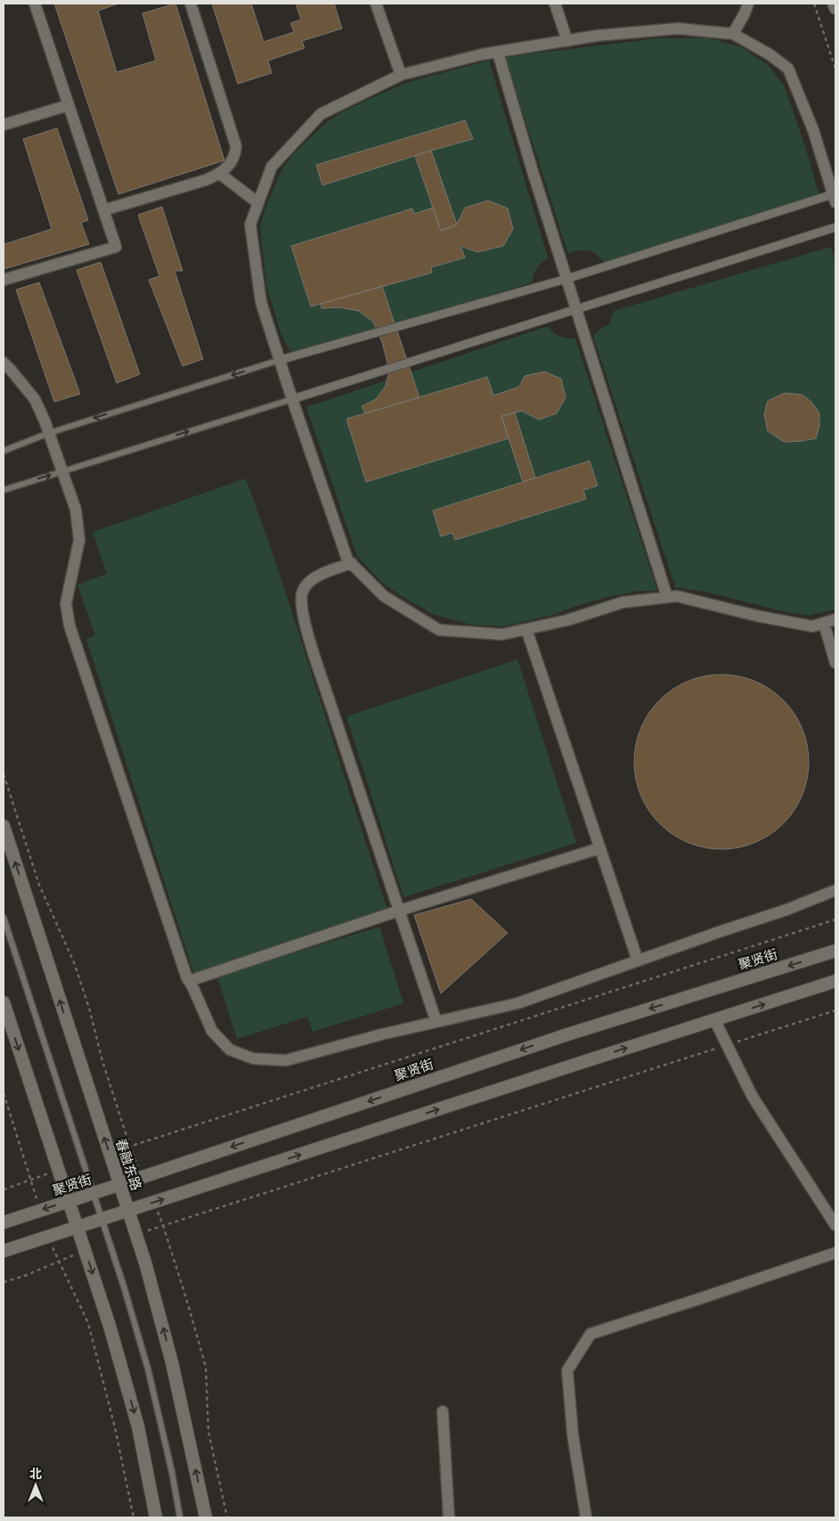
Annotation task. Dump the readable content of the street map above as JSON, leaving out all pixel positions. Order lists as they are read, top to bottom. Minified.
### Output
{"streets":{"main road":["聚贤街","春融东路"]},"crossings":[["聚贤街","春融东路"]],"north":"top"}
